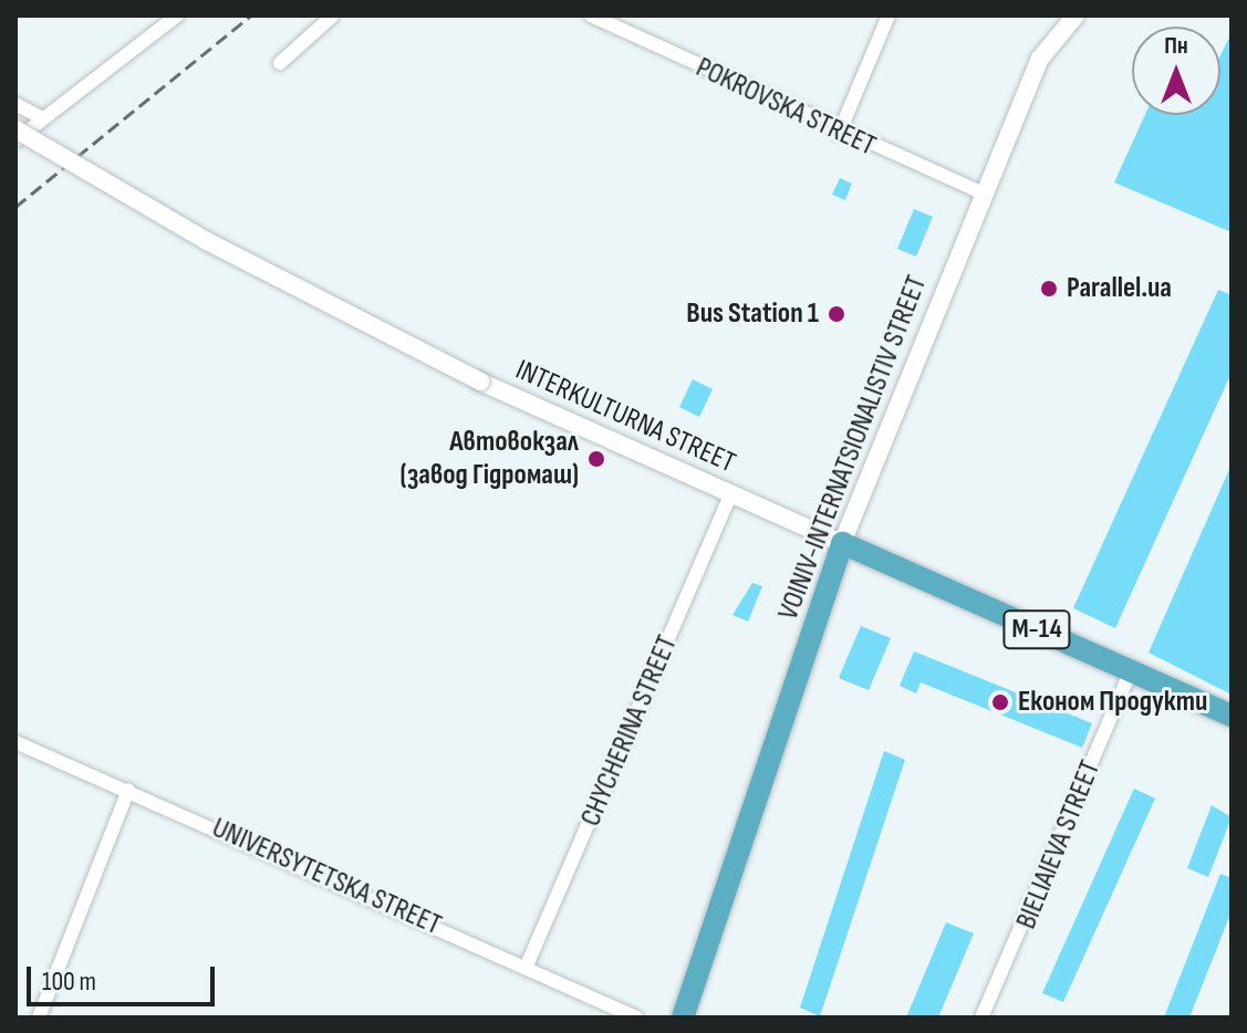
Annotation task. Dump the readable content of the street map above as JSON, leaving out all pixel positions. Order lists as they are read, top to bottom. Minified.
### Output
{"streets":{"highway":["INTERKULTURNA STREET","VOINIV-INTERNATSIONALISTIV STREET","М-14"],"street":["POKROVSKA STREET","CHYCHERINA STREET","BIELIAIEVA STREET","UNIVERSYTETSKA STREET"]},"crossings":[["POKROVSKA STREET","VOINIV-INTERNATSIONALISTIV STREET"],["INTERKULTURNA STREET","VOINIV-INTERNATSIONALISTIV STREET"],["INTERKULTURNA STREET","CHYCHERINA STREET"],["INTERKULTURNA STREET","BIELIAIEVA STREET"],["CHYCHERINA STREET","UNIVERSYTETSKA STREET"]],"places":["Parallel.ua","Bus Station 1","Автовокзал (завод Гідромаш)","Економ Продукти"],"scale_bar":"100 m","north":"top"}
